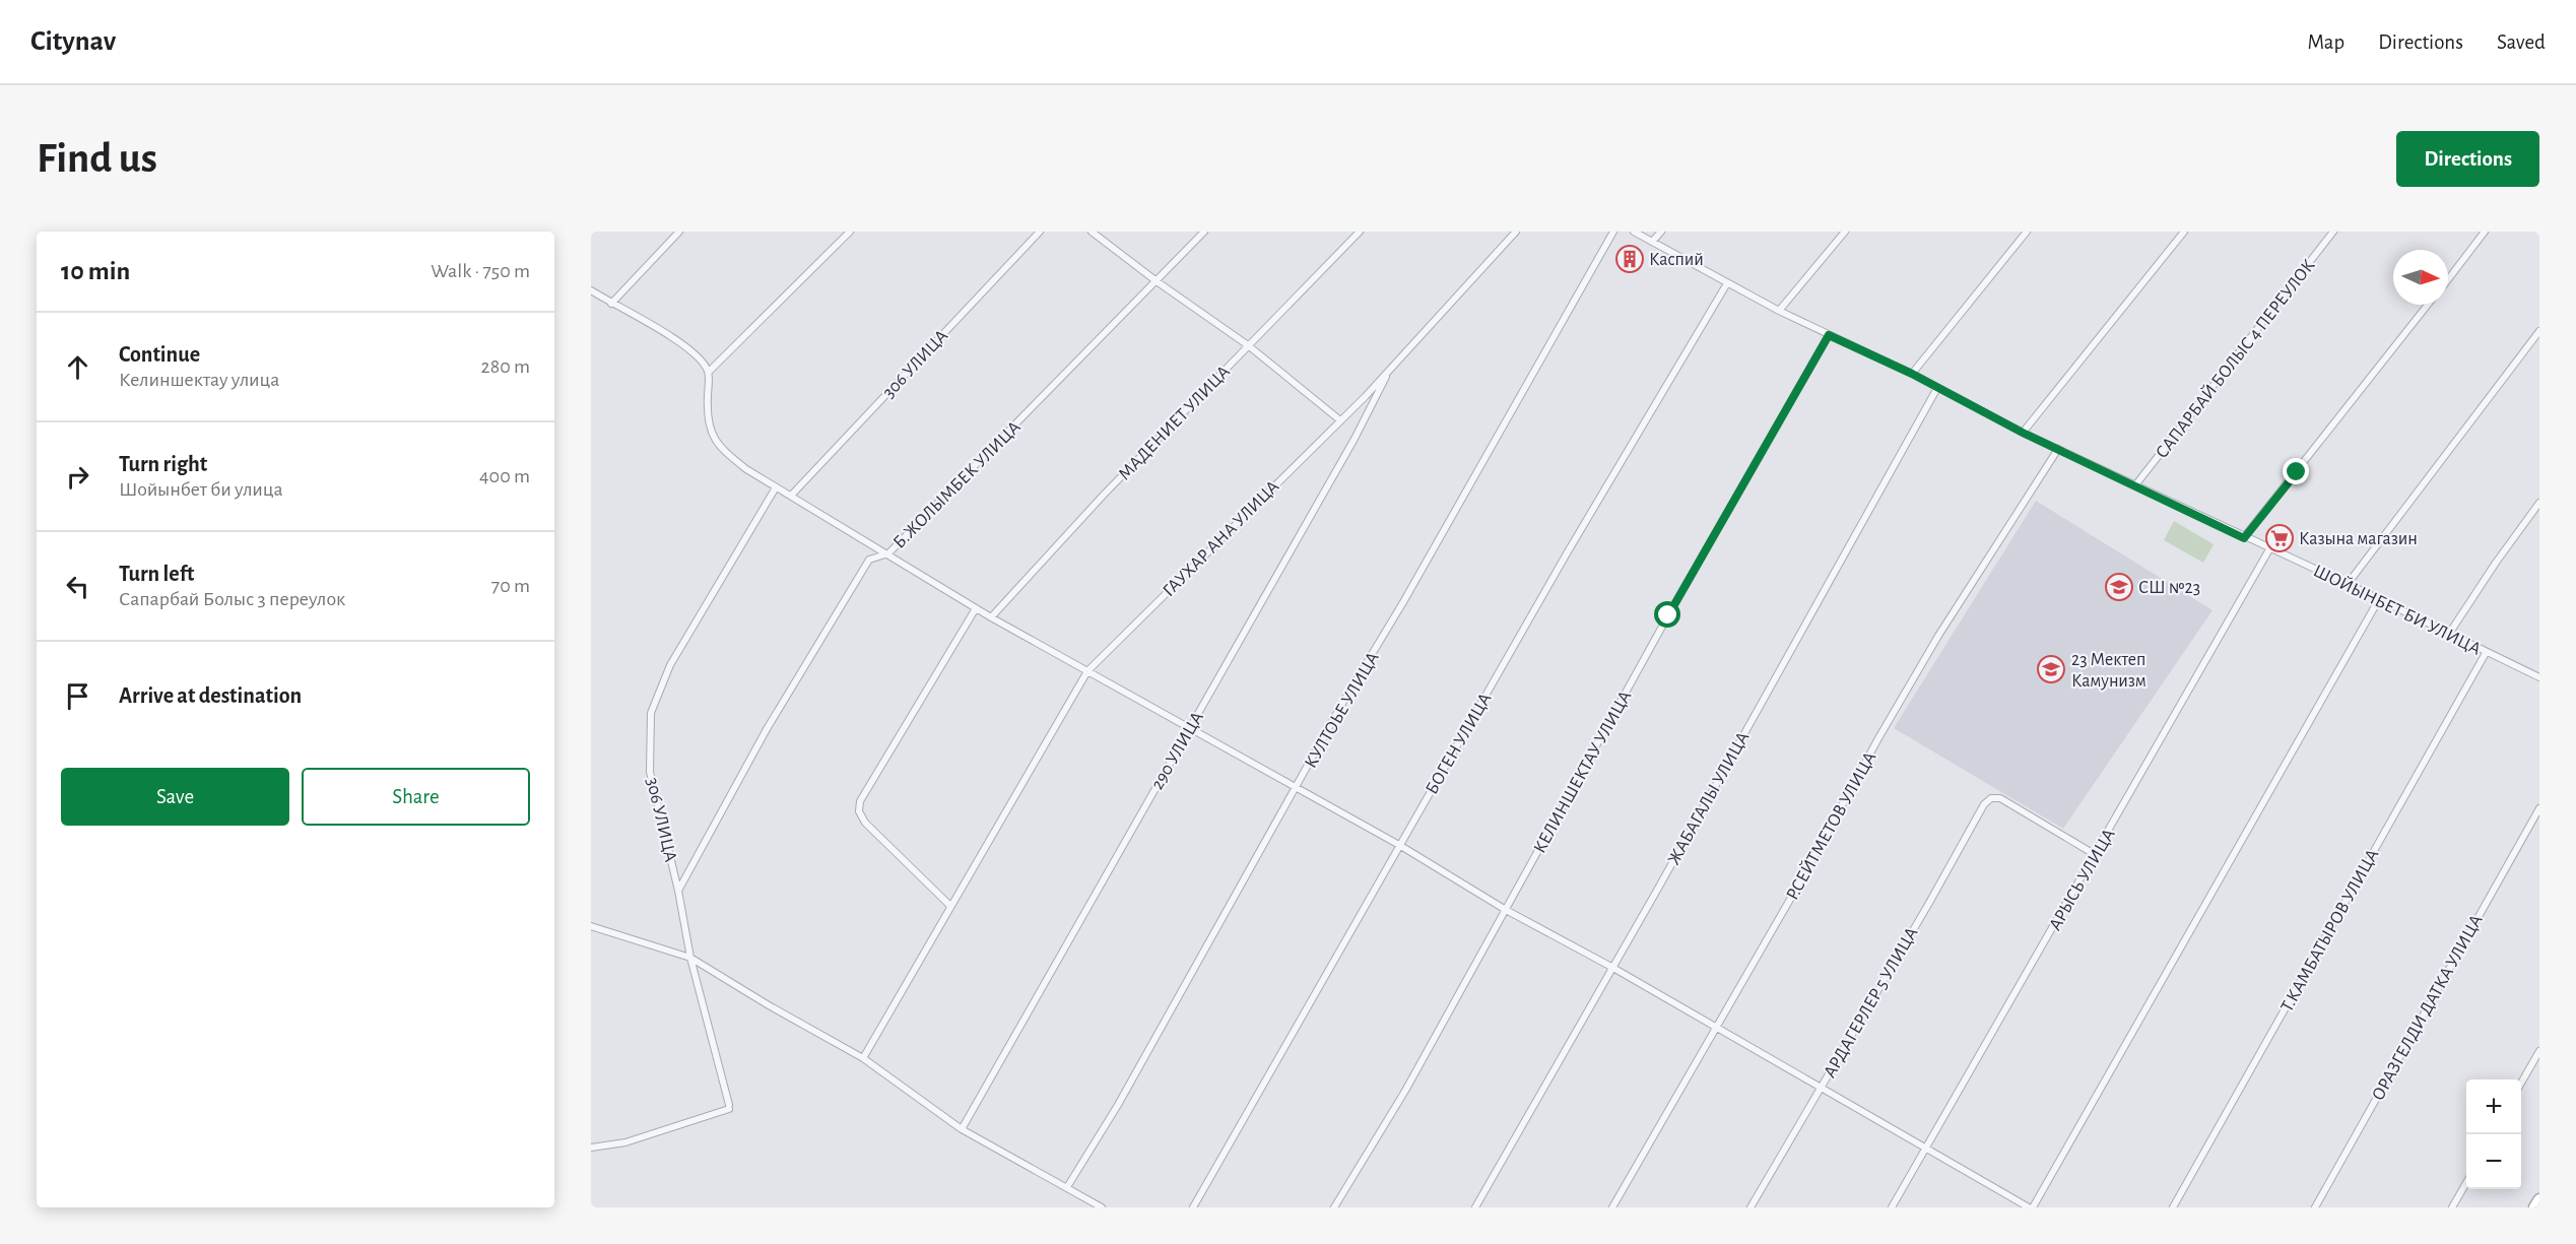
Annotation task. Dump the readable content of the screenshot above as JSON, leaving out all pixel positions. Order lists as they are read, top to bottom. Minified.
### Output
{"streets":{"street":["САПАРБАЙ БОЛЫС 4 ПЕРЕУЛОК","306 УЛИЦА","МАДЕНИЕТ УЛИЦА","Б.ЖОЛЫМБЕК УЛИЦА","ГАУХАР АНА УЛИЦА","ШОЙЫНБЕТ БИ УЛИЦА","КУЛТОЬЕ УЛИЦА","БОГЕН УЛИЦА","290 УЛИЦА","КЕЛИНШЕКТАУ УЛИЦА","ЖАБАГАЛЫ УЛИЦА","Р.СЕЙТМЕТОВ УЛИЦА","АРЫСЬ УЛИЦА","Т.КАМБАТЫРОВ УЛИЦА","АРДАГЕРЛЕР 5 УЛИЦА","ОРАЗГЕЛДИ ДАТКА УЛИЦА"]},"crossings":[["САПАРБАЙ БОЛЫС 4 ПЕРЕУЛОК","ШОЙЫНБЕТ БИ УЛИЦА"],["306 УЛИЦА","Б.ЖОЛЫМБЕК УЛИЦА"],["ГАУХАР АНА УЛИЦА","290 УЛИЦА"],["ШОЙЫНБЕТ БИ УЛИЦА","БОГЕН УЛИЦА"],["ШОЙЫНБЕТ БИ УЛИЦА","КЕЛИНШЕКТАУ УЛИЦА"],["ШОЙЫНБЕТ БИ УЛИЦА","ЖАБАГАЛЫ УЛИЦА"],["ШОЙЫНБЕТ БИ УЛИЦА","Р.СЕЙТМЕТОВ УЛИЦА"],["ШОЙЫНБЕТ БИ УЛИЦА","АРЫСЬ УЛИЦА"],["ШОЙЫНБЕТ БИ УЛИЦА","Т.КАМБАТЫРОВ УЛИЦА"],["АРЫСЬ УЛИЦА","АРДАГЕРЛЕР 5 УЛИЦА"]],"places":{"building":["Каспий"],"supermarket":["Казына магазин"],"school or university":["СШ №23","23 Мектеп Камунизм"]},"north":"right","page":{"header":"Citynav","nav":["Map","Directions","Saved"],"buttons":["Directions",["Save","Share"]],"title":"Find us","heading":["10 min","Walk · 750 m"],"list":[["Continue","Келиншектау улица","280 m"],["Turn right","Шойынбет би улица","400 m"],["Turn left","Сапарбай Болыс 3 переулок","70 m"],"Arrive at destination"],"map_buttons":["+","−"]}}
